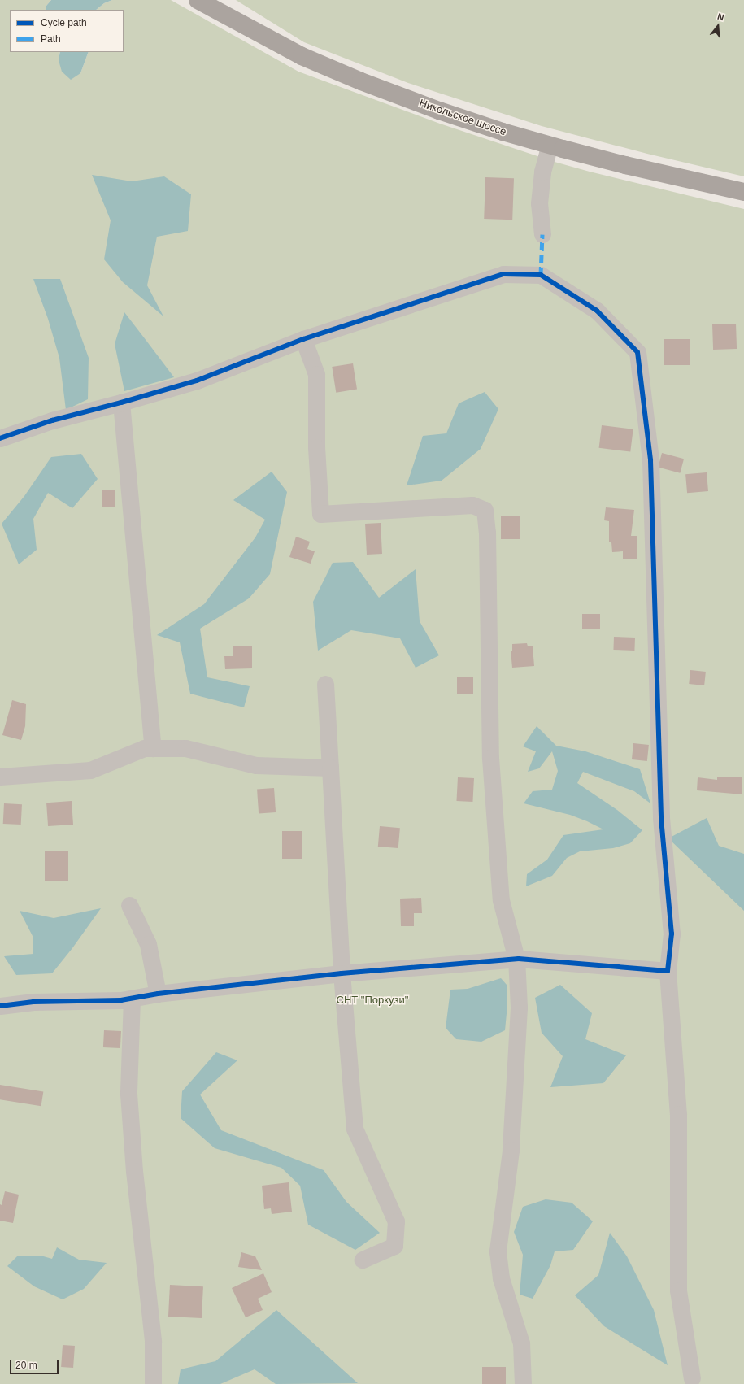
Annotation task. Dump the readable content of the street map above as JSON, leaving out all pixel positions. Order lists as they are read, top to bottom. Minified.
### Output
{"streets":{"main road":["Никольское шоссе"]},"parks":["СНТ \"Поркузи\""],"legend":["Cycle path","Path"],"scale_bar":"20 m","north":"top"}
